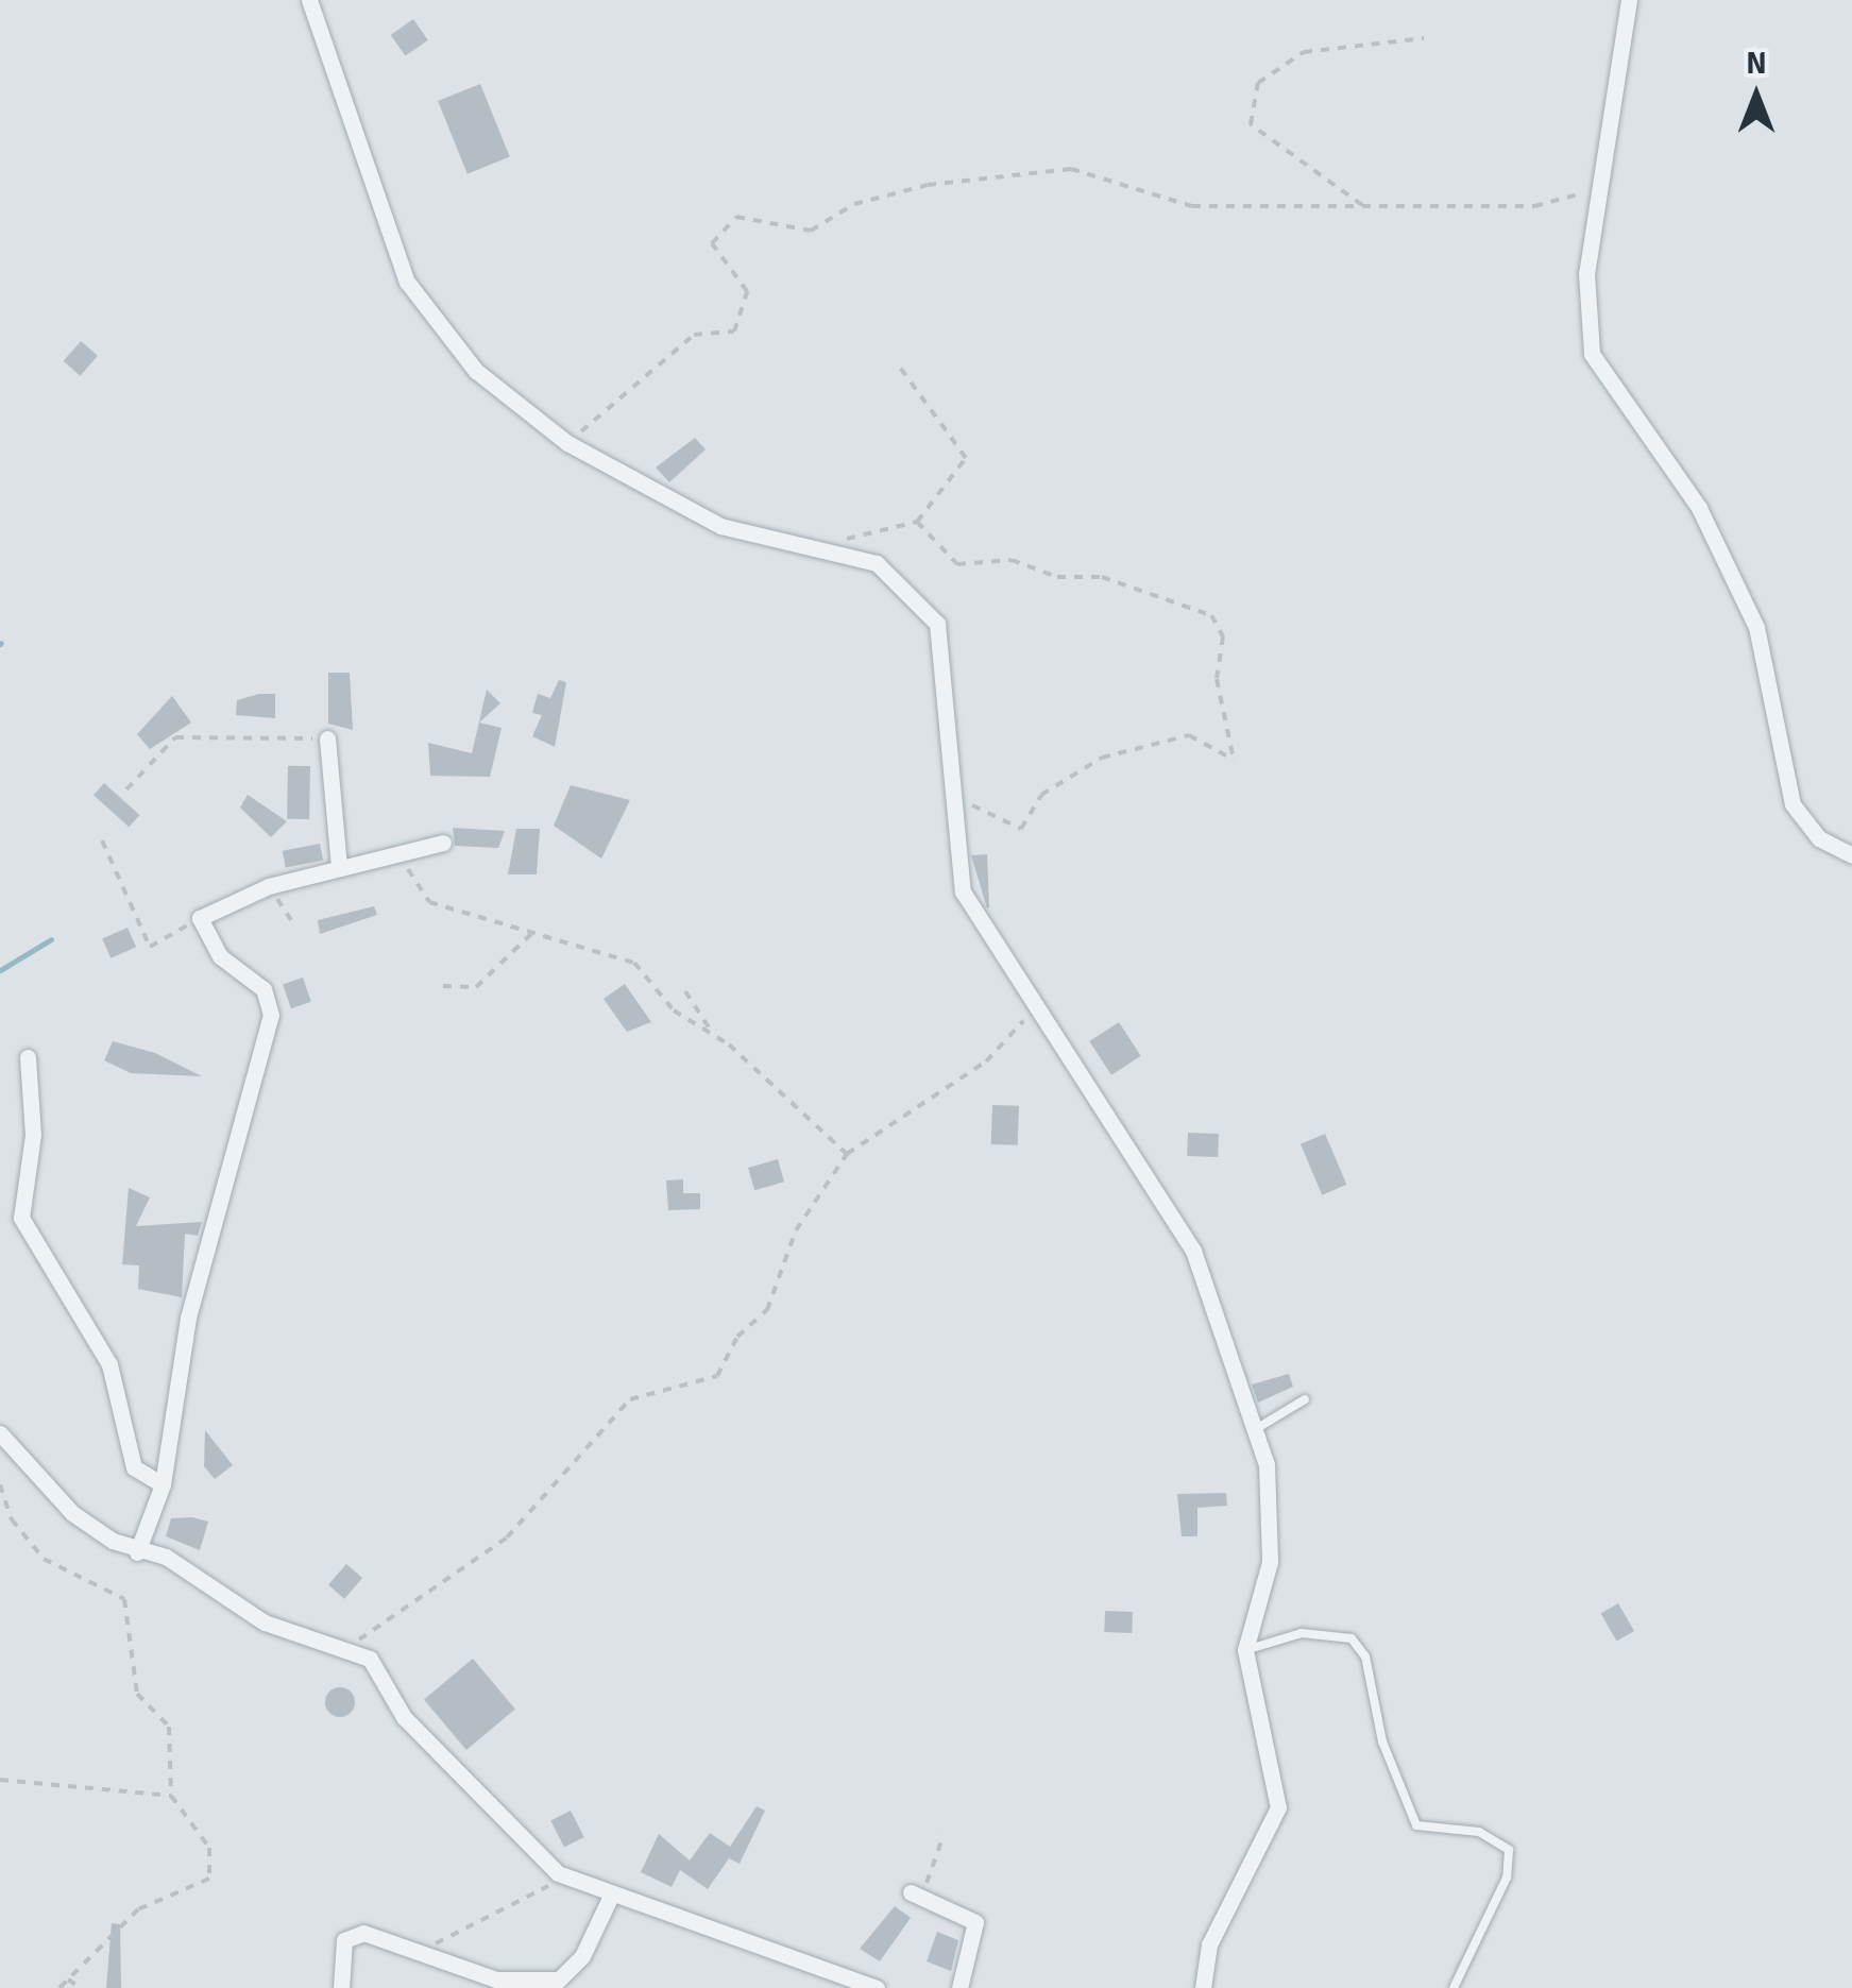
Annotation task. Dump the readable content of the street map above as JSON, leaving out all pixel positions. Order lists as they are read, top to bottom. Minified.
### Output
{"north":"top"}
